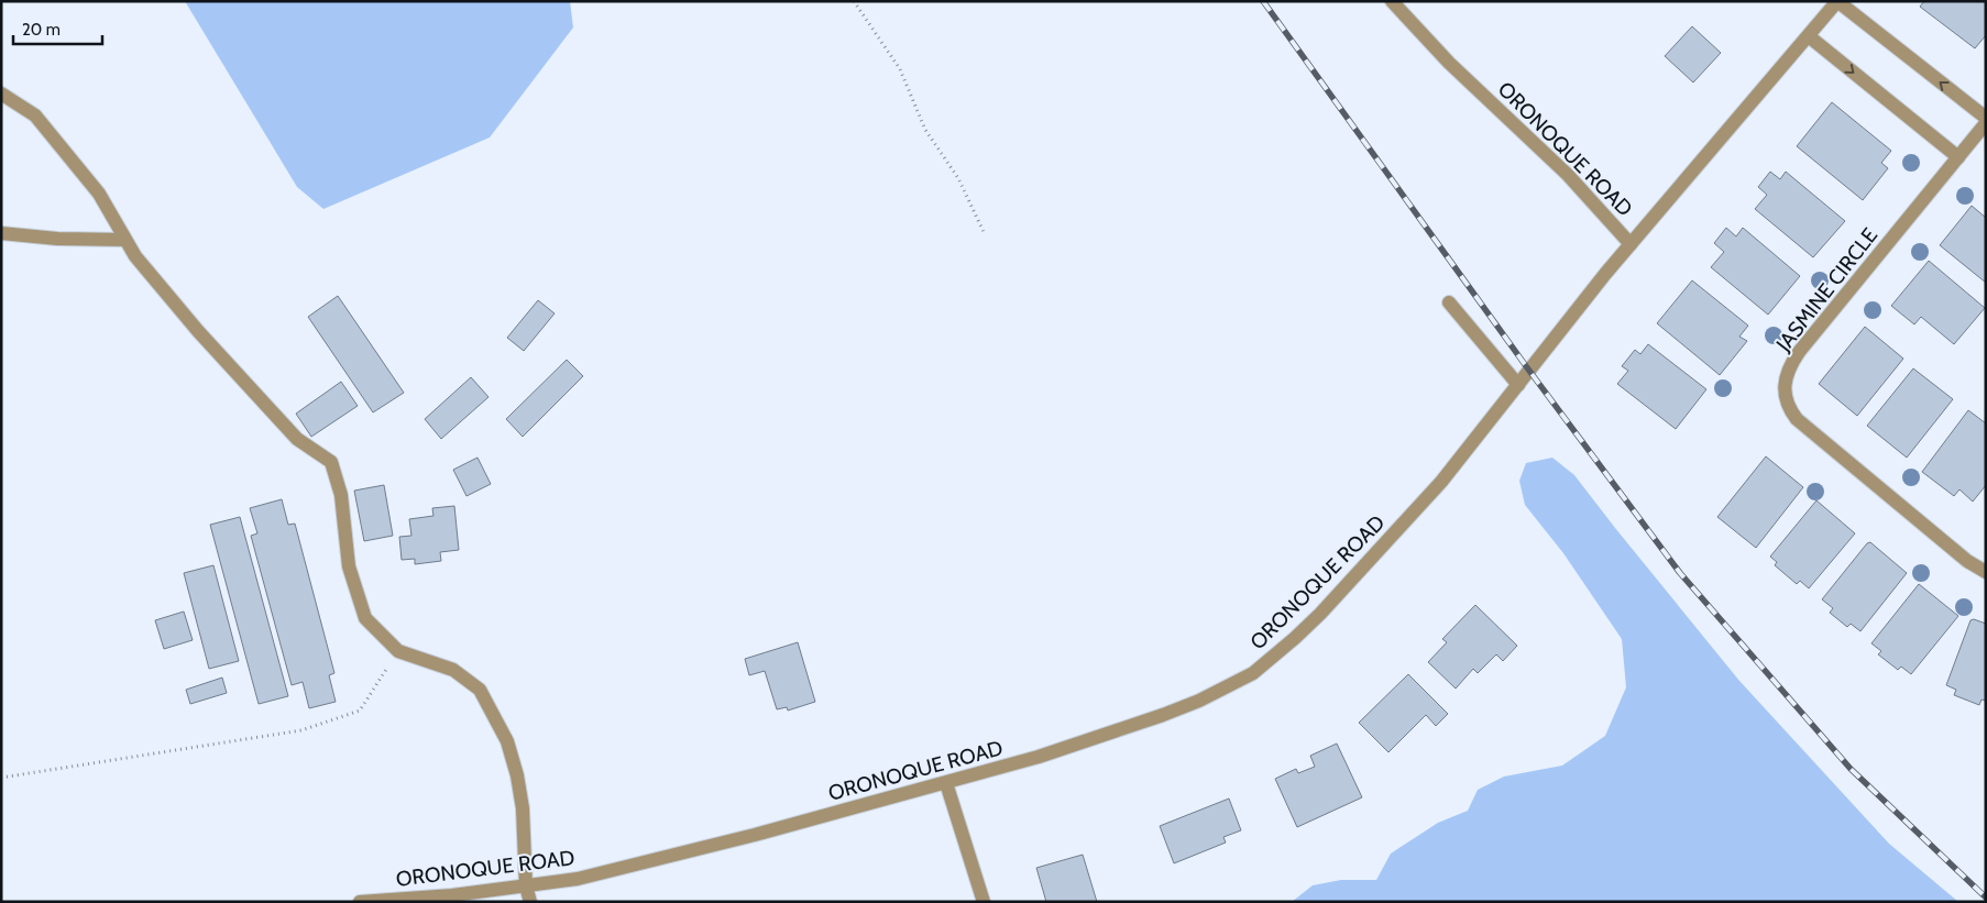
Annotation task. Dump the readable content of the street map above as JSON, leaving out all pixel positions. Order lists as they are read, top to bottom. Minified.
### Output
{"streets":{"street":["ORONOQUE ROAD","JASMINE CIRCLE"]},"scale_bar":"20 m"}
